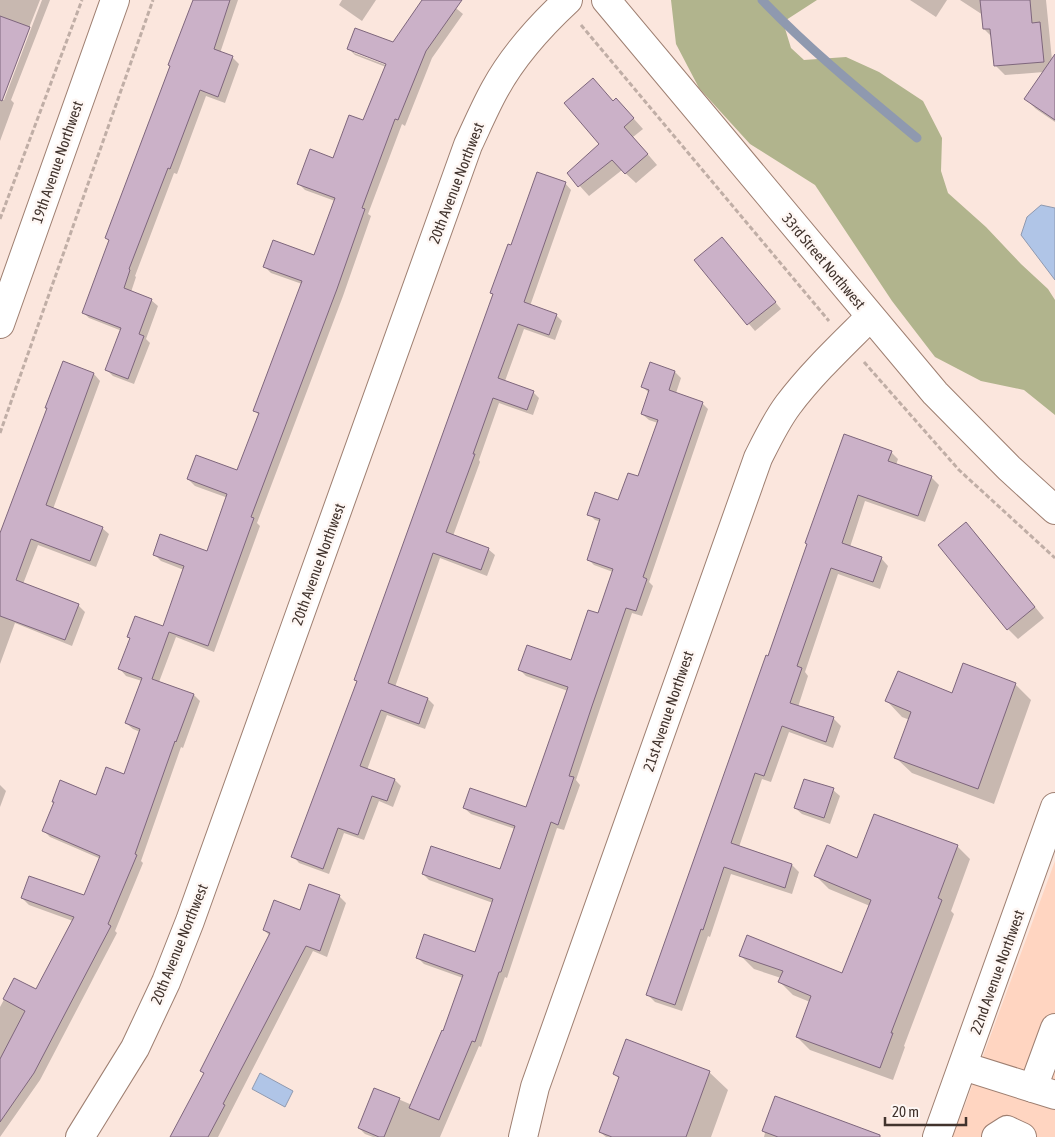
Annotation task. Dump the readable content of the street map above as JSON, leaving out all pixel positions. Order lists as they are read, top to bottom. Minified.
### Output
{"streets":{"street":["19th Avenue Northwest","20th Avenue Northwest","33rd Street Northwest","21st Avenue Northwest","22nd Avenue Northwest"]},"crossings":[["33rd Street Northwest","21st Avenue Northwest"]],"scale_bar":"20 m"}
